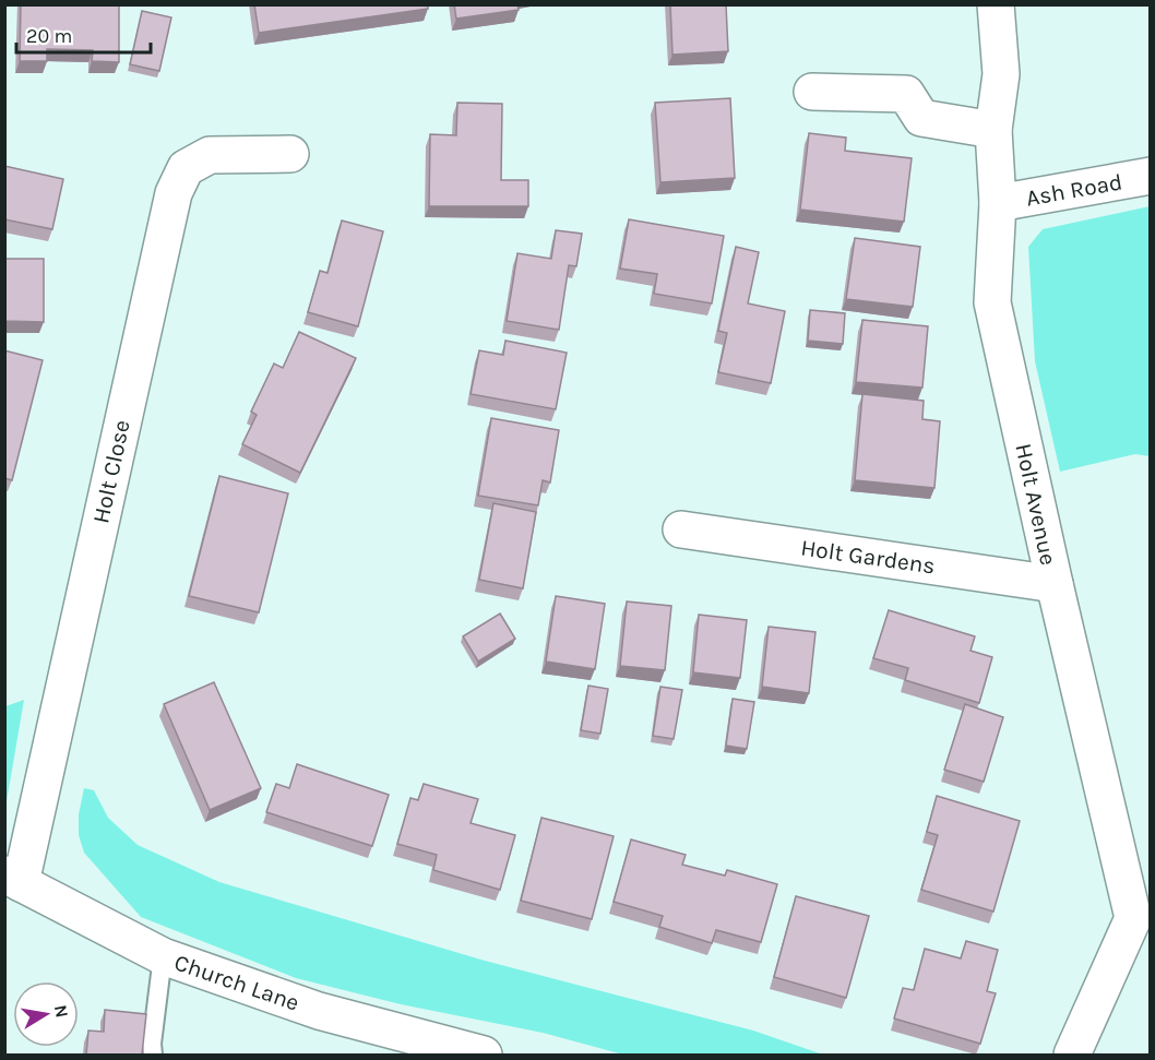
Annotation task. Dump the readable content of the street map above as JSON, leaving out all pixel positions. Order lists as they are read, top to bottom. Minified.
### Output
{"streets":{"street":["Ash Road","Holt Close","Holt Avenue","Holt Gardens","Church Lane"]},"crossings":[["Ash Road","Holt Avenue"],["Holt Close","Church Lane"],["Holt Avenue","Holt Gardens"]],"scale_bar":"20 m","north":"right"}
